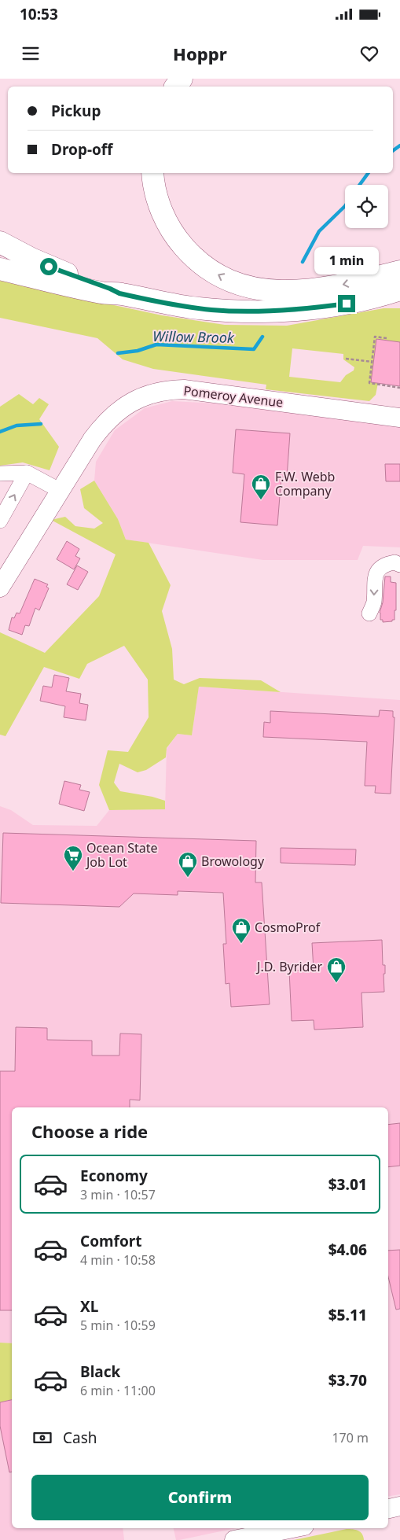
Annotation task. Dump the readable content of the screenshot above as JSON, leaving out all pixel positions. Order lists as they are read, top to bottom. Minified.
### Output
{"streets":{"main road":["Pomeroy Avenue"]},"water":["Willow Brook"],"places":{"shop":["F.W. Webb Company","Browology","CosmoProf","J.D. Byrider"],"supermarket":["Ocean State Job Lot"]},"page":{"status":"10:53","header":"Hoppr","banner":["Pickup","Drop-off"],"bubble":"1 min","heading":"Choose a ride","list":[{"name":"Economy","note":"3 min · 10:57","value":"$3.01"},{"name":"Comfort","note":"4 min · 10:58","value":"$4.06"},{"name":"XL","note":"5 min · 10:59","value":"$5.11"},{"name":"Black","note":"6 min · 11:00","value":"$3.70"}],"pay":["Cash","170 m"],"buttons":"Confirm"}}
